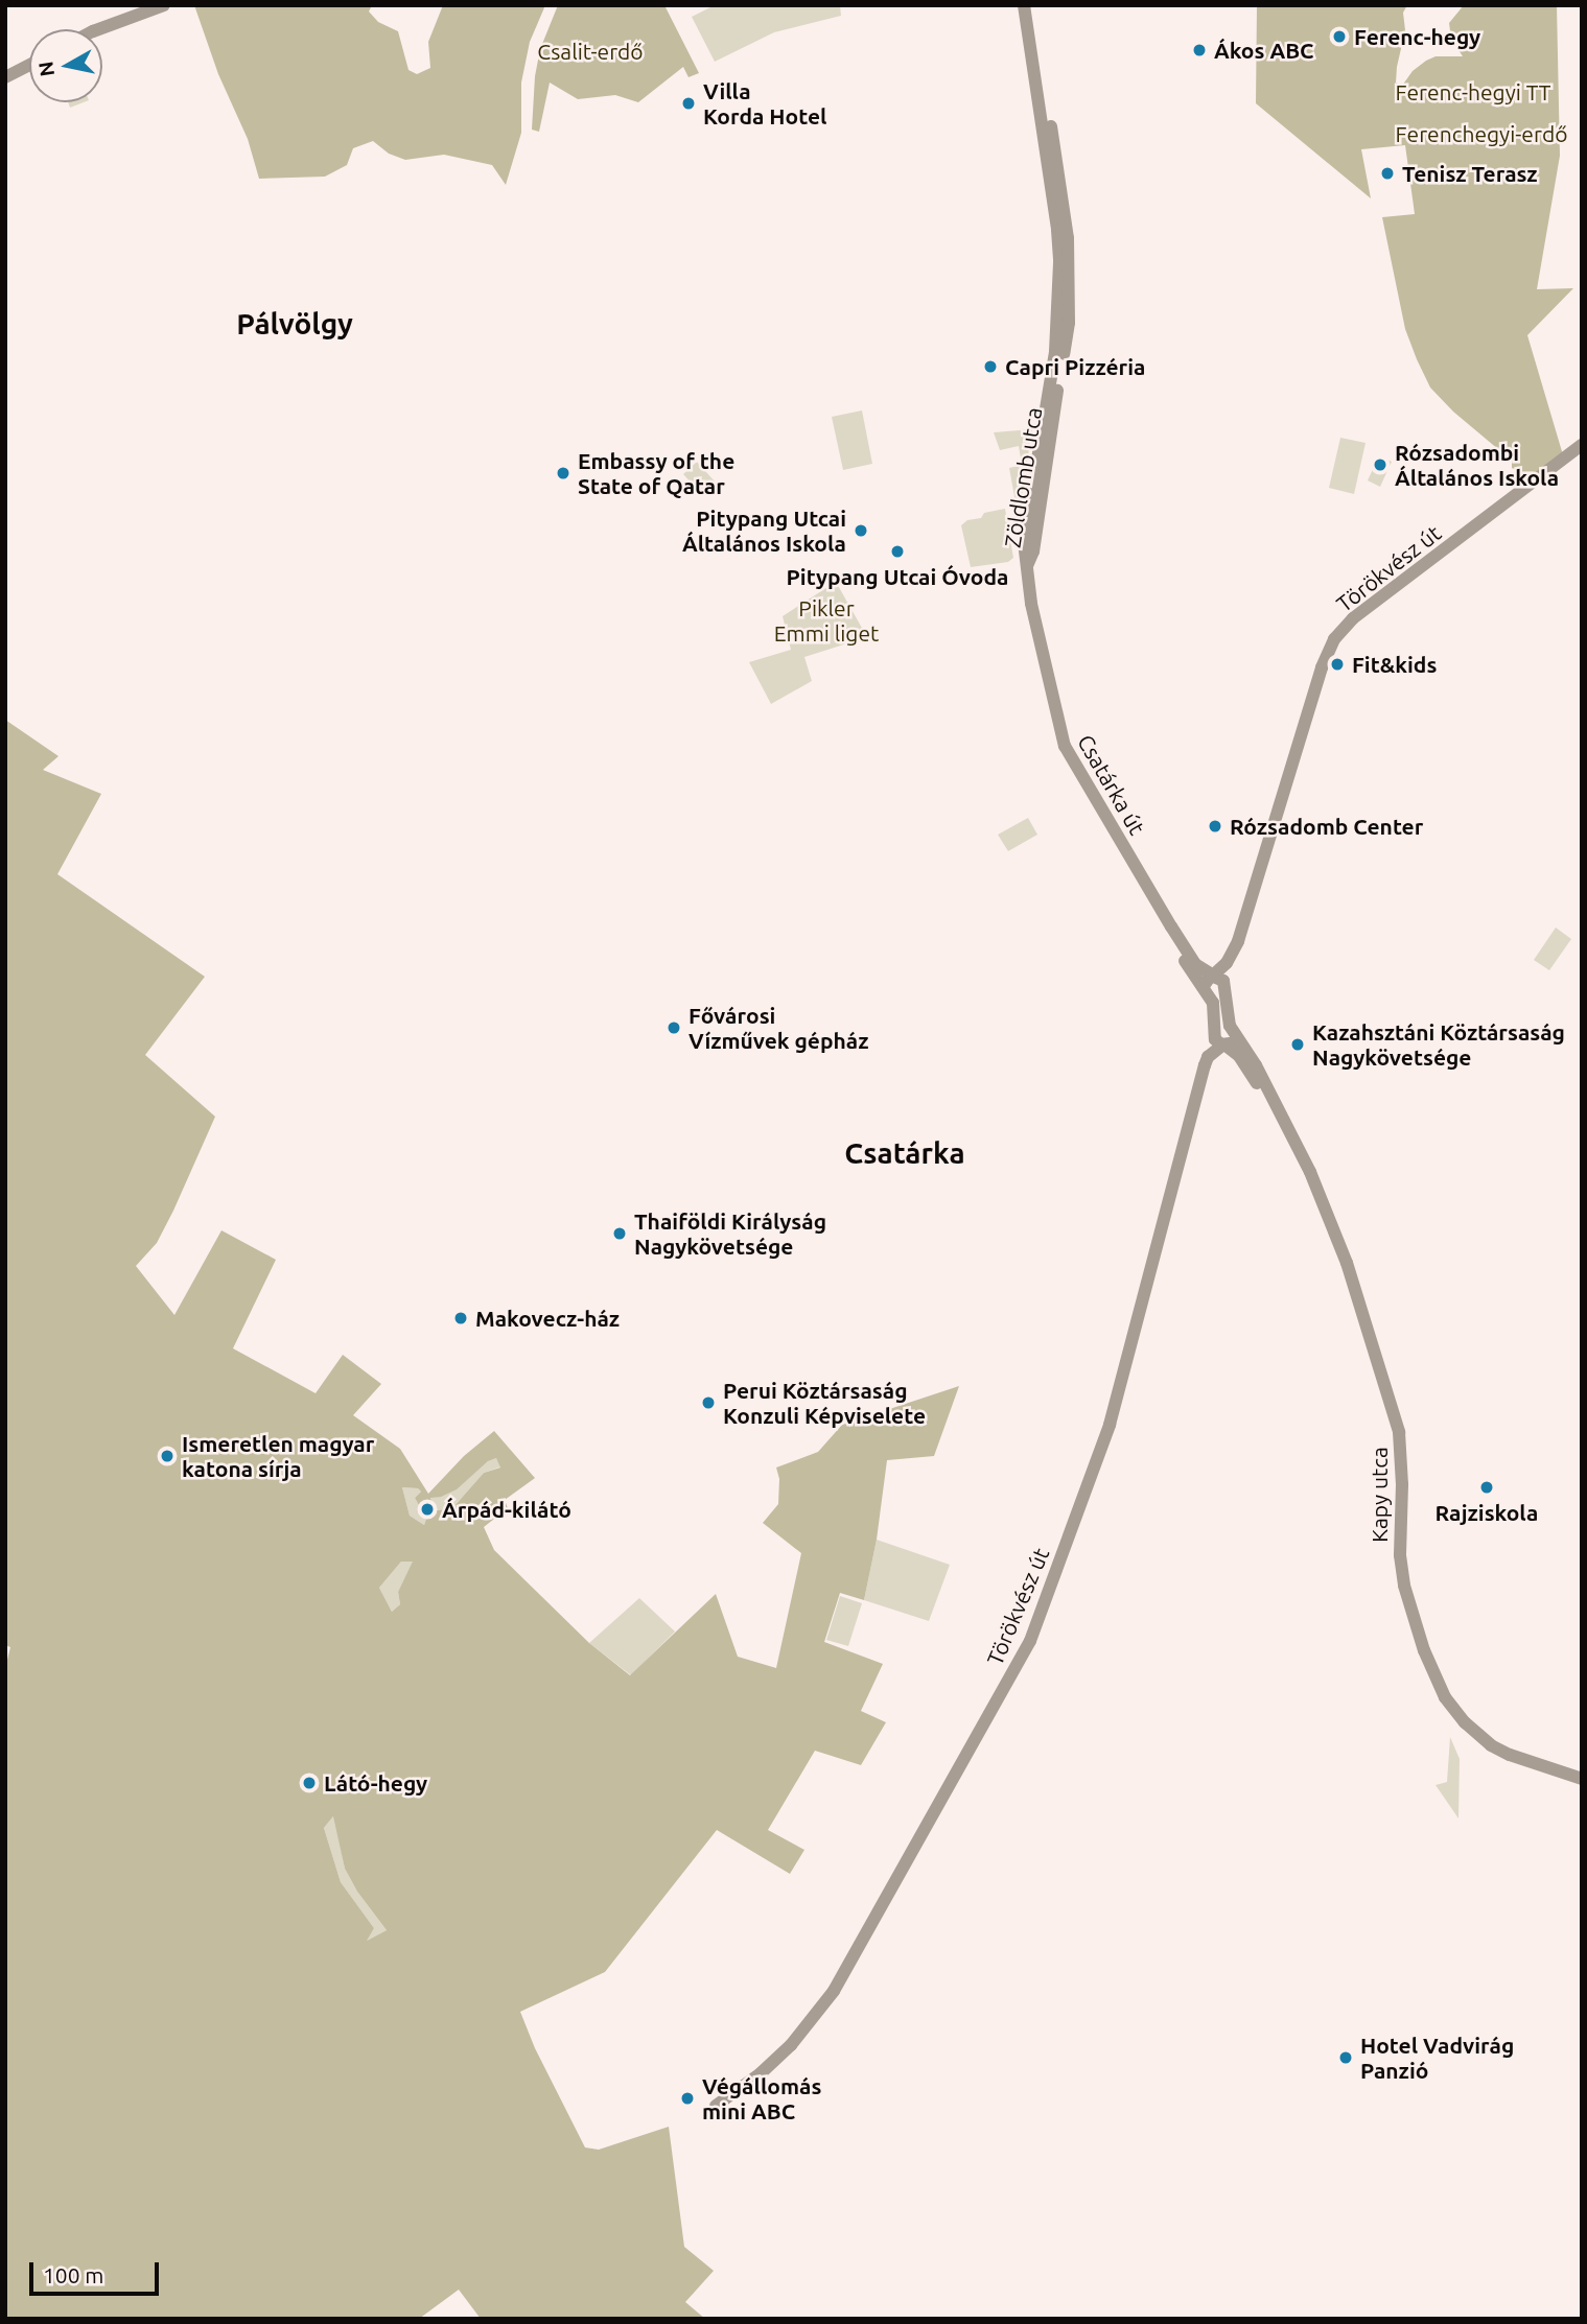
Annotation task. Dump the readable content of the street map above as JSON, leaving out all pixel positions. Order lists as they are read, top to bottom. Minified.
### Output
{"streets":{"street":["Zöldlomb utca","Törökvész út","Csatárka út","Kapy utca"]},"crossings":[["Zöldlomb utca","Csatárka út"],["Törökvész út","Csatárka út"],["Törökvész út","Kapy utca"],["Csatárka út","Kapy utca"]],"districts":["Pálvölgy","Csatárka"],"parks":["Csalit-erdő","Ferenc-hegyi TT","Ferenchegyi-erdő","Pikler Emmi liget"],"places":["Ferenc-hegy","Ákos ABC","Villa Korda Hotel","Tenisz Terasz","Capri Pizzéria","Rózsadombi Általános Iskola","Embassy of the State of Qatar","Pitypang Utcai Általános Iskola","Pitypang Utcai Óvoda","Fit&kids","Rózsadomb Center","Fővárosi Vízművek gépház","Kazahsztáni Köztársaság Nagykövetsége","Thaiföldi Királyság Nagykövetsége","Makovecz-ház","Perui Köztársaság Konzuli Képviselete","Ismeretlen magyar katona sírja","Rajziskola","Árpád-kilátó","Látó-hegy","Hotel Vadvirág Panzió","Végállomás mini ABC"],"scale_bar":"100 m","north":"left"}
